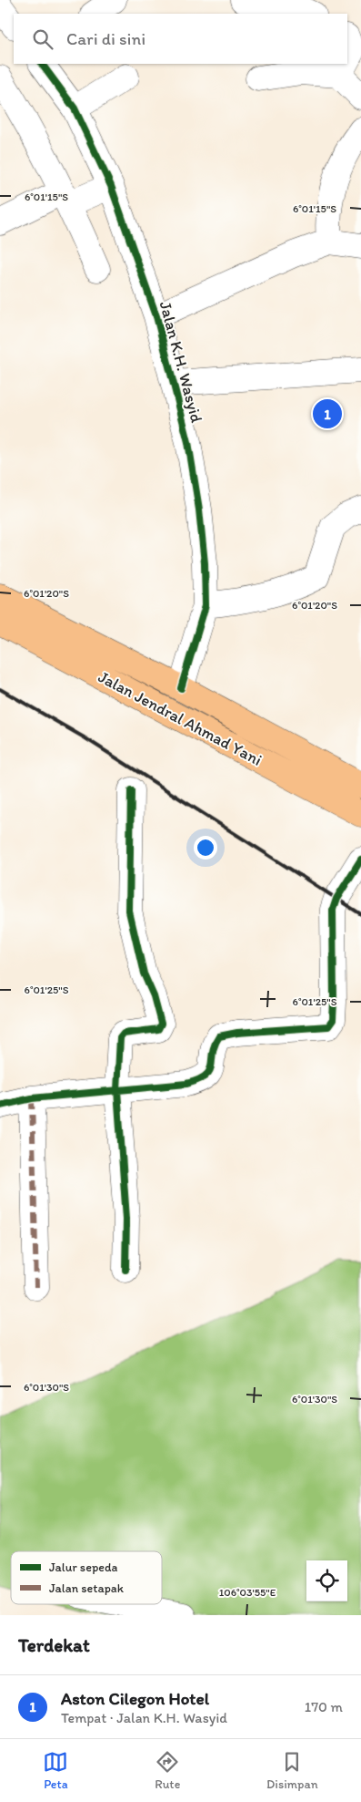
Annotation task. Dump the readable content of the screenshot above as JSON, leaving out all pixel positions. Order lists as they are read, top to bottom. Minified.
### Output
{"streets":{"highway":["Jalan Jendral Ahmad Yani"],"street":["Jalan K.H. Wasyid"]},"crossings":[["Jalan K.H. Wasyid","Jalan Jendral Ahmad Yani"]],"legend":["Jalur sepeda","Jalan setapak"],"page":{"search":"Cari di sini","pins":"1","heading":"Terdekat","list":[{"mark":"1","name":"Aston Cilegon Hotel","note":"Tempat · Jalan K.H. Wasyid","value":"170 m"}],"nav":["Peta","Rute","Disimpan"]},"coordinates":["6°01'15\"S","6°01'20\"S","6°01'25\"S","6°01'30\"S","106°03'55\"E"]}
